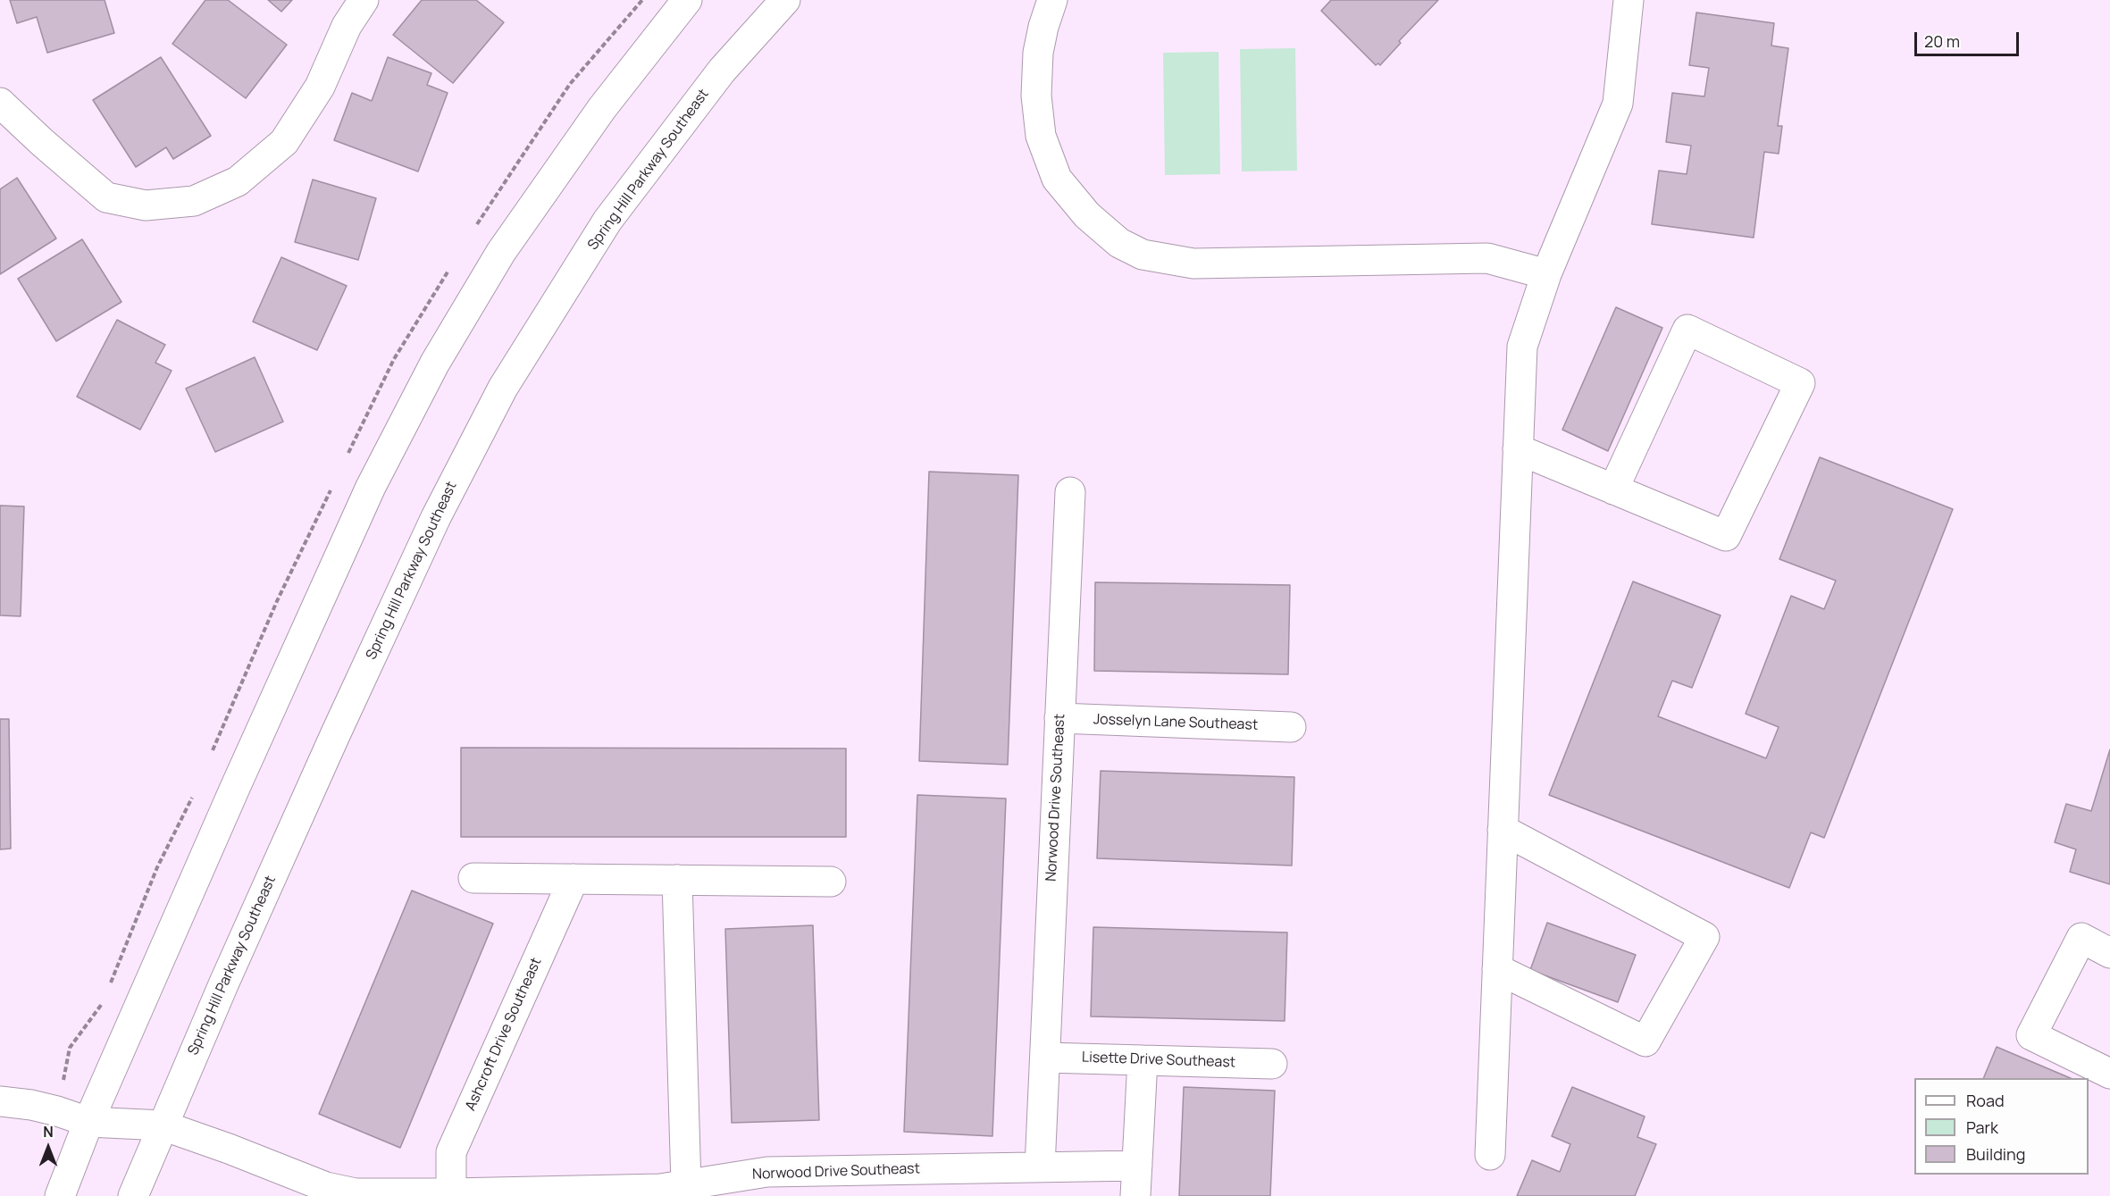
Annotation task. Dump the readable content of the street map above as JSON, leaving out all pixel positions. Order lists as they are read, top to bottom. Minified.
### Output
{"streets":{"street":["Spring Hill Parkway Southeast","Josselyn Lane Southeast","Norwood Drive Southeast","Ashcroft Drive Southeast","Lisette Drive Southeast"]},"crossings":[["Spring Hill Parkway Southeast","Norwood Drive Southeast"],["Josselyn Lane Southeast","Norwood Drive Southeast"],["Norwood Drive Southeast","Ashcroft Drive Southeast"],["Norwood Drive Southeast","Lisette Drive Southeast"]],"legend":["Road","Park","Building"],"scale_bar":"20 m","north":"top"}
